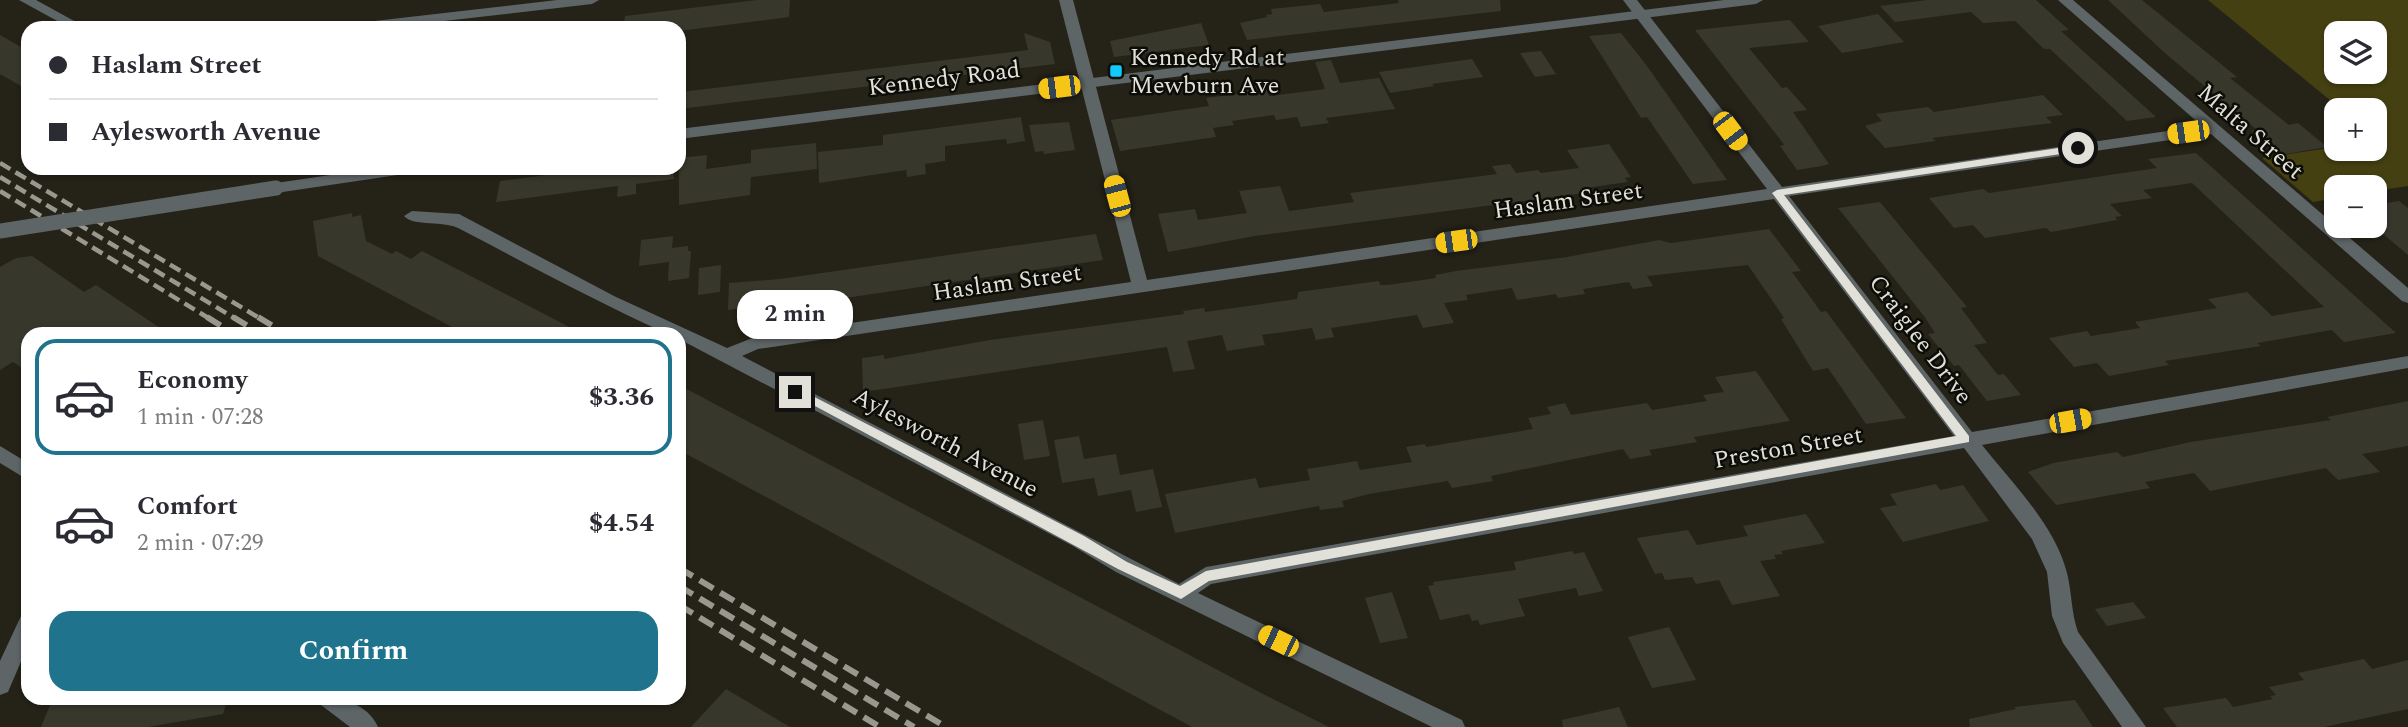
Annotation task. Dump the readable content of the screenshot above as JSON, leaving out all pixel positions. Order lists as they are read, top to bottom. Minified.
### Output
{"streets":{"street":["Kennedy Road","Malta Street","Haslam Street","Craiglee Drive","Aylesworth Avenue","Preston Street"]},"crossings":[["Kennedy Road","Craiglee Drive"],["Malta Street","Haslam Street"],["Haslam Street","Craiglee Drive"],["Haslam Street","Aylesworth Avenue"],["Craiglee Drive","Preston Street"],["Aylesworth Avenue","Preston Street"]],"places":{"transit":["Kennedy Rd at Mewburn Ave"]},"page":{"map_buttons":["+","−"],"banner":["Haslam Street","Aylesworth Avenue"],"bubble":"2 min","list":[{"name":"Economy","note":"1 min · 07:28","value":"$3.36"},{"name":"Comfort","note":"2 min · 07:29","value":"$4.54"}],"buttons":"Confirm"}}
